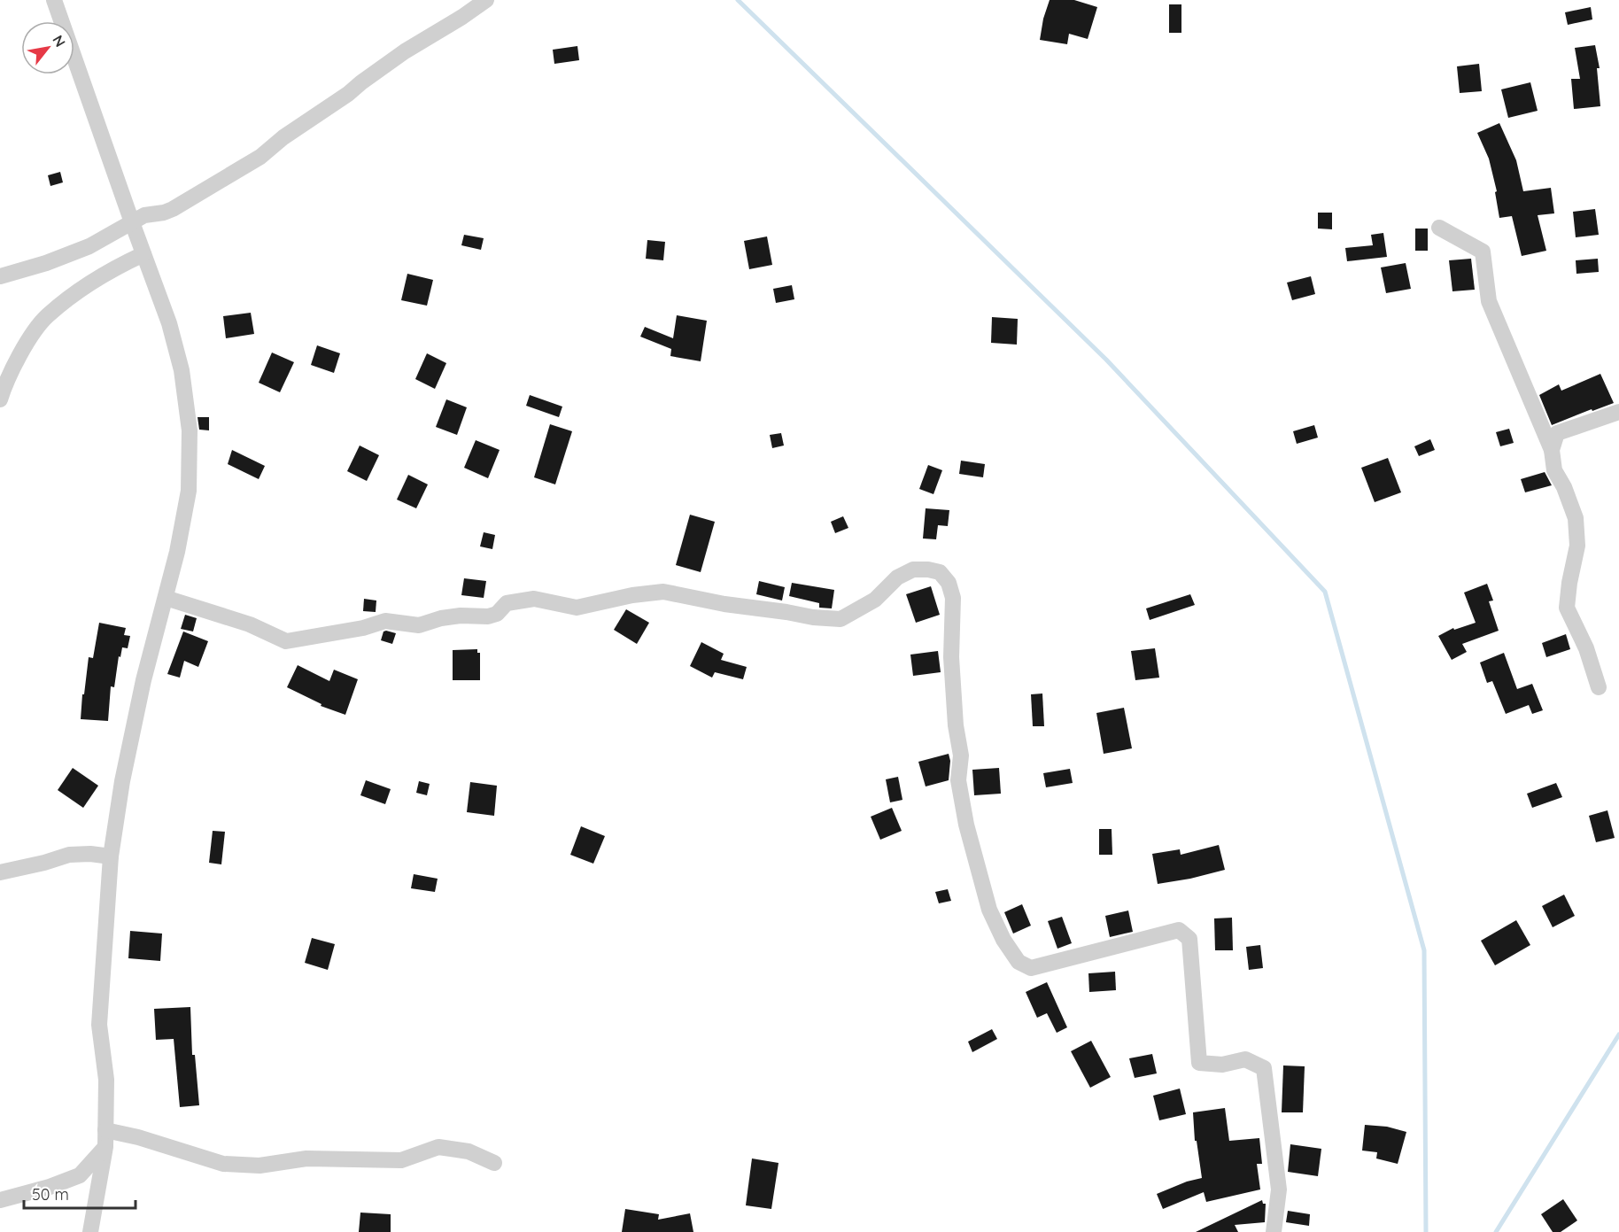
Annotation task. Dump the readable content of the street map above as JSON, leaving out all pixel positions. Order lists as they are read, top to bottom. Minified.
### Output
{"scale_bar":"50 m","north":"top right"}
